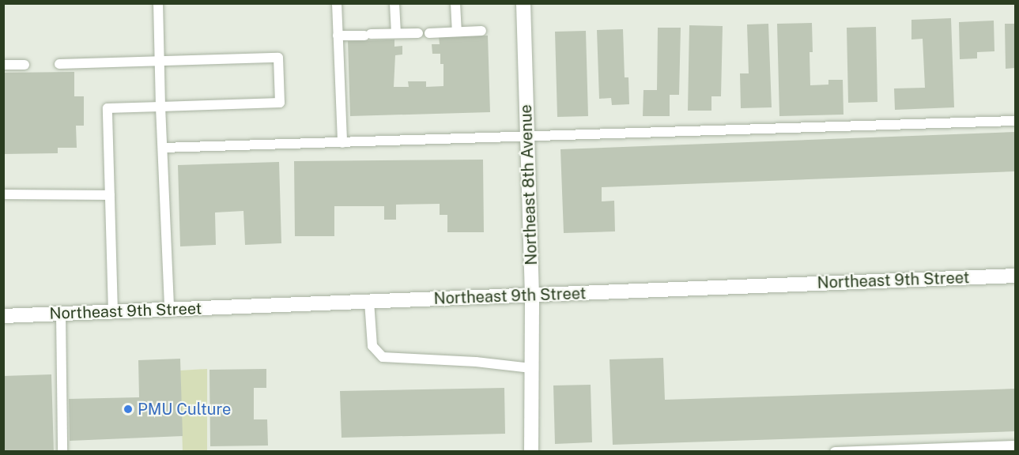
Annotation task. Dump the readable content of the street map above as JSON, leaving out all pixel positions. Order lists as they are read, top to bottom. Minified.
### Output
{"streets":{"street":["Northeast 8th Avenue","Northeast 9th Street"]},"crossings":[["Northeast 8th Avenue","Northeast 9th Street"]],"places":["PMU Culture"]}
